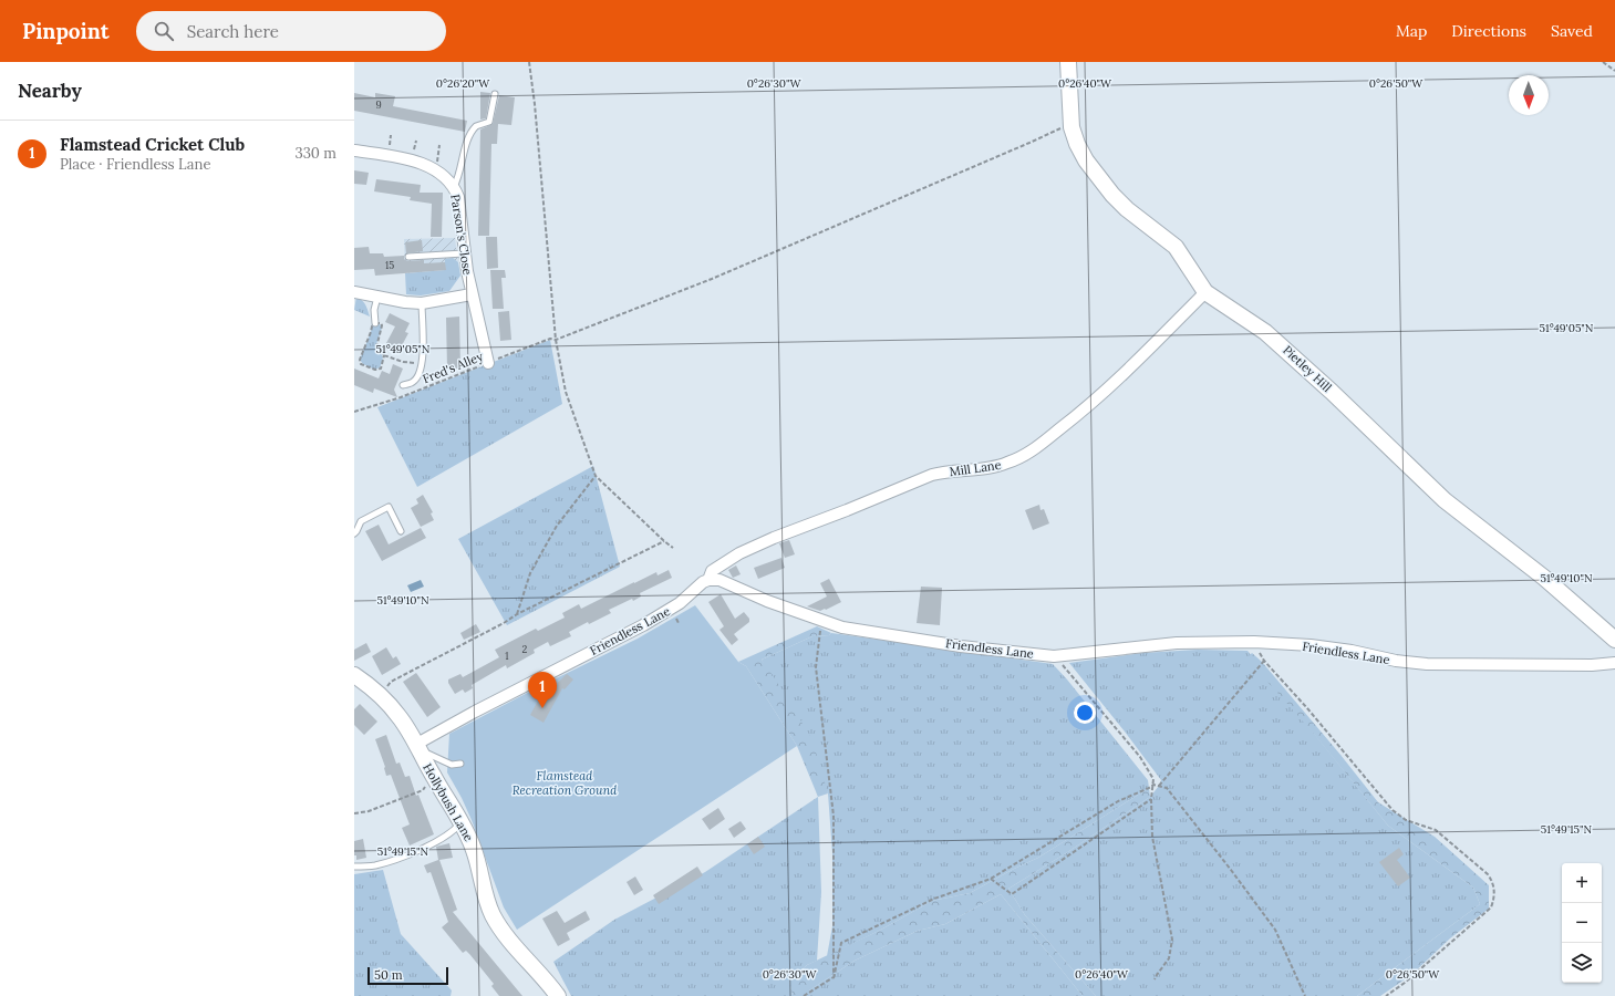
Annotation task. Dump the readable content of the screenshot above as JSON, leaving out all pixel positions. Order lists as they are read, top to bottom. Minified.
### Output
{"streets":{"street":["Parson's Close","Pietley Hill","Mill Lane","Friendless Lane","Hollybush Lane"],"path":["Fred's Alley"]},"crossings":[["Parson's Close","Fred's Alley"],["Fred's Alley","Pietley Hill"],["Pietley Hill","Mill Lane"],["Mill Lane","Friendless Lane"],["Friendless Lane","Hollybush Lane"]],"parks":["Flamstead Recreation Ground"],"house_numbers":["9","15","2","1"],"scale_bar":"50 m","north":"bottom","page":{"header":"Pinpoint","search":"Search here","nav":["Map","Directions","Saved"],"heading":"Nearby","list":[{"mark":"1","name":"Flamstead Cricket Club","note":"Place · Friendless Lane","value":"330 m"}],"pins":"1","map_buttons":["+","−"],"scale":"50 m"},"coordinates":["0°26'20\"W","0°26'30\"W","0°26'40\"W","0°26'50\"W","51°49'05\"N","51°49'10\"N","51°49'15\"N"]}
